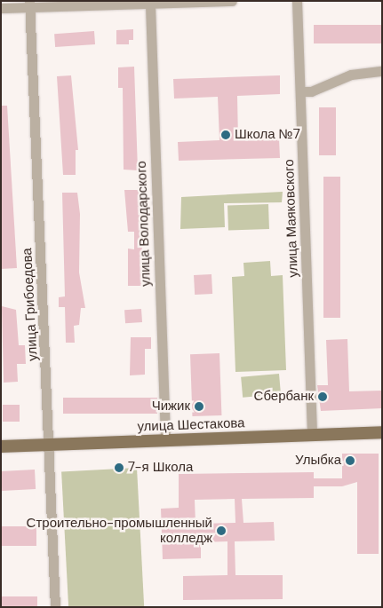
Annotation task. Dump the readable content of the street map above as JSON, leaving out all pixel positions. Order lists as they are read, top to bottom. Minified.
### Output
{"streets":{"main road":["улица Шестакова"],"street":["улица Маяковского","улица Володарского","улица Грибоедова"]},"crossings":[["улица Маяковского","улица Шестакова"],["улица Володарского","улица Шестакова"],["улица Грибоедова","улица Шестакова"]],"places":["Школа №7","Сбербанк","Чижик","Улыбка","7-я Школа","Строительно-промышленный колледж"]}
